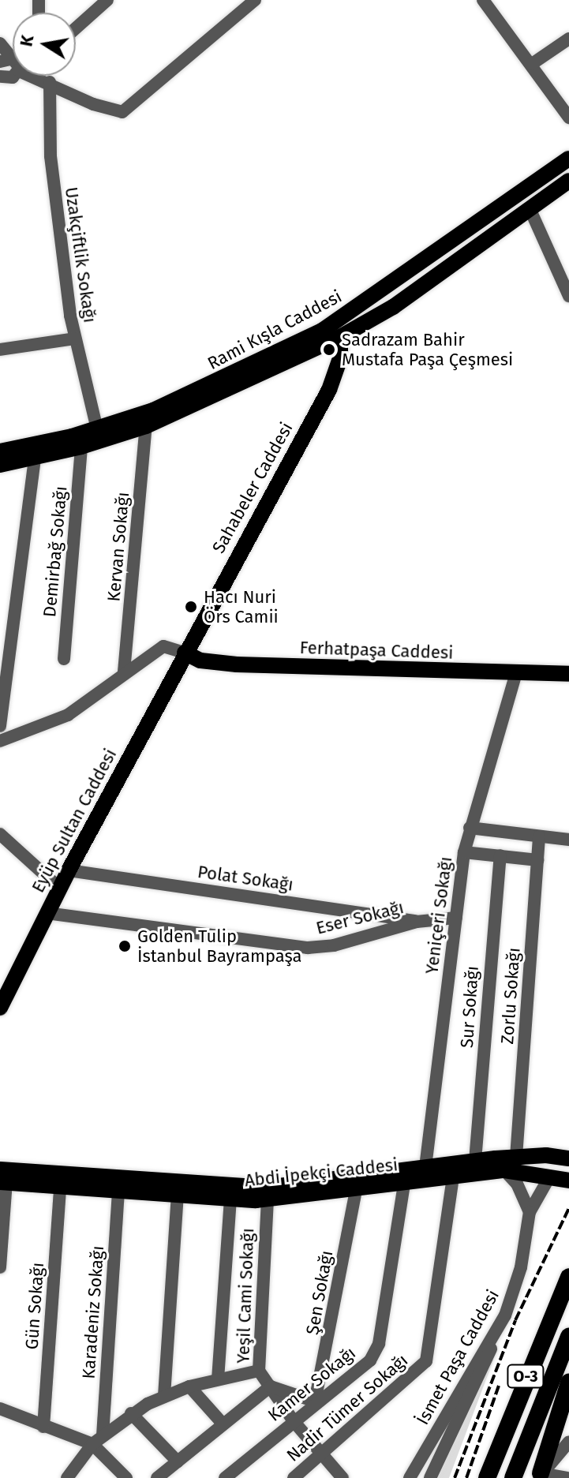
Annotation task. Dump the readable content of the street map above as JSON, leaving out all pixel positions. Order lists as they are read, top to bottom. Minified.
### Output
{"streets":{"highway":["O-3"],"main road":["Rami Kışla Caddesi","Sahabeler Caddesi","Ferhatpaşa Caddesi","Eyüp Sultan Caddesi","Abdi İpekçi Caddesi"],"street":["Uzakçiftlik Sokağı","Kervan Sokağı","Demirbağ Sokağı","Polat Sokağı","Yeniçeri Sokağı","Eser Sokağı","Zorlu Sokağı","Sur Sokağı","Şen Sokağı","Yeşil Cami Sokağı","Gün Sokağı","Karadeniz Sokağı","İsmet Paşa Caddesi","Kamer Sokağı","Nadir Tümer Sokağı"]},"crossings":[["Uzakçiftlik Sokağı","Rami Kışla Caddesi"],["Rami Kışla Caddesi","Sahabeler Caddesi"],["Rami Kışla Caddesi","Kervan Sokağı"],["Rami Kışla Caddesi","Demirbağ Sokağı"],["Sahabeler Caddesi","Ferhatpaşa Caddesi"],["Sahabeler Caddesi","Eyüp Sultan Caddesi"],["Ferhatpaşa Caddesi","Eyüp Sultan Caddesi"],["Ferhatpaşa Caddesi","Yeniçeri Sokağı"],["Eyüp Sultan Caddesi","Polat Sokağı"],["Eyüp Sultan Caddesi","Eser Sokağı"],["Polat Sokağı","Eser Sokağı"],["Yeniçeri Sokağı","Eser Sokağı"],["Yeniçeri Sokağı","Abdi İpekçi Caddesi"],["Zorlu Sokağı","Abdi İpekçi Caddesi"],["Sur Sokağı","Abdi İpekçi Caddesi"],["Abdi İpekçi Caddesi","Şen Sokağı"],["Abdi İpekçi Caddesi","Yeşil Cami Sokağı"],["Abdi İpekçi Caddesi","Gün Sokağı"],["Abdi İpekçi Caddesi","Karadeniz Sokağı"],["Abdi İpekçi Caddesi","Kamer Sokağı"],["Abdi İpekçi Caddesi","Nadir Tümer Sokağı"],["Şen Sokağı","Kamer Sokağı"],["Yeşil Cami Sokağı","Kamer Sokağı"],["Yeşil Cami Sokağı","Nadir Tümer Sokağı"]],"places":["Sadrazam Bahir Mustafa Paşa Çeşmesi","Hacı Nuri Örs Camii","Golden Tulip İstanbul Bayrampaşa"],"north":"left"}
